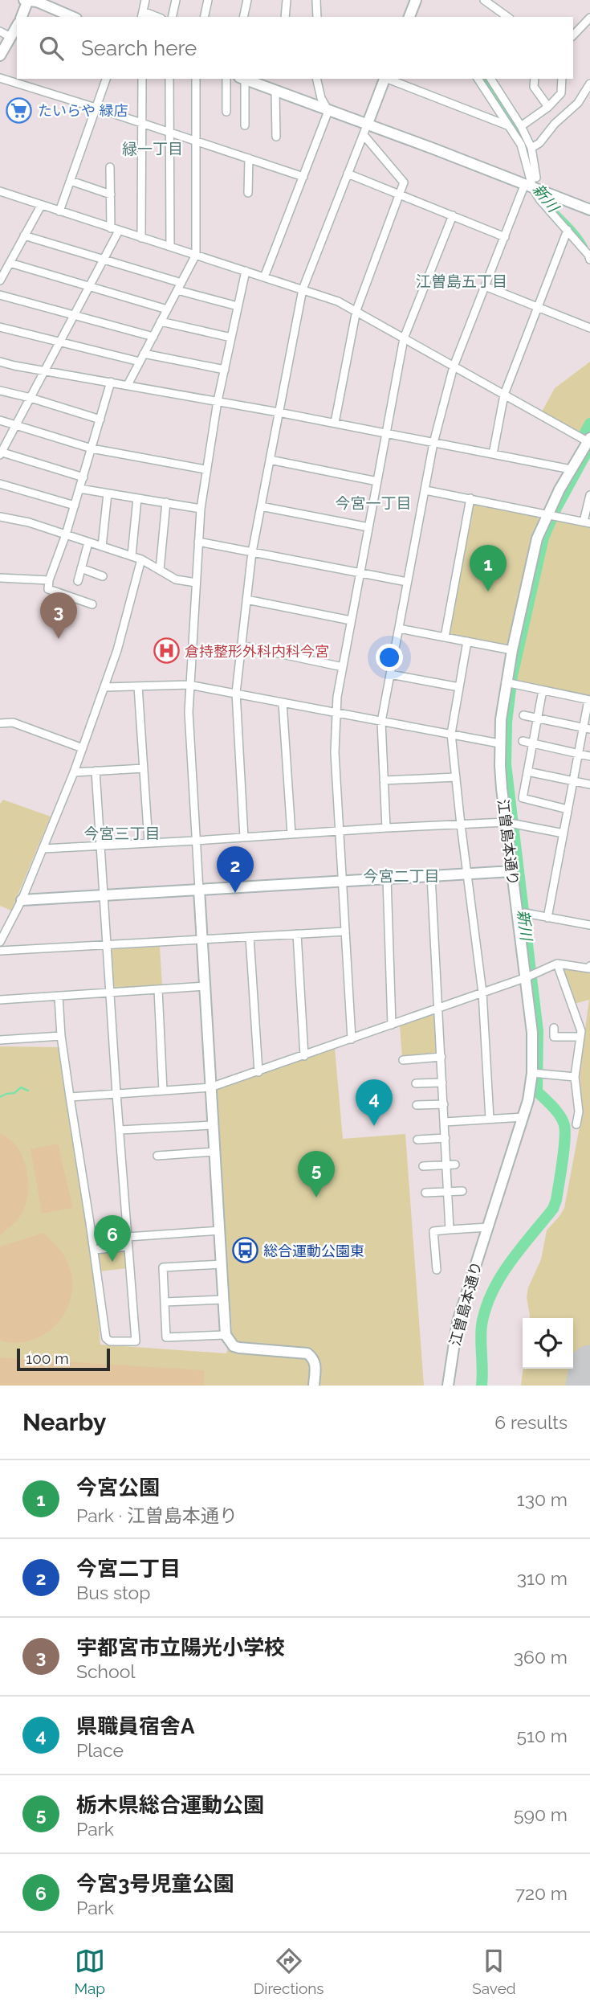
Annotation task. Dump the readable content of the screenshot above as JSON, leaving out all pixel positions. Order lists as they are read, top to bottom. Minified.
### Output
{"streets":{"street":["江曽島本通り"]},"districts":["緑一丁目","江曽島五丁目","今宮一丁目","今宮三丁目","今宮二丁目"],"water":["新川"],"places":{"supermarket":["たいらや 緑店"],"hospital":["倉持整形外科内科今宮"],"bus stop":["総合運動公園東"]},"scale_bar":"100 m","page":{"search":"Search here","pins":["1","3","2","4","5","6"],"scale":"100 m","heading":["Nearby","6 results"],"list":[{"mark":"1","name":"今宮公園","note":"Park · 江曽島本通り","value":"130 m"},{"mark":"2","name":"今宮二丁目","note":"Bus stop","value":"310 m"},{"mark":"3","name":"宇都宮市立陽光小学校","note":"School","value":"360 m"},{"mark":"4","name":"県職員宿舎A","note":"Place","value":"510 m"},{"mark":"5","name":"栃木県総合運動公園","note":"Park","value":"590 m"},{"mark":"6","name":"今宮3号児童公園","note":"Park","value":"720 m"}],"nav":["Map","Directions","Saved"]}}
